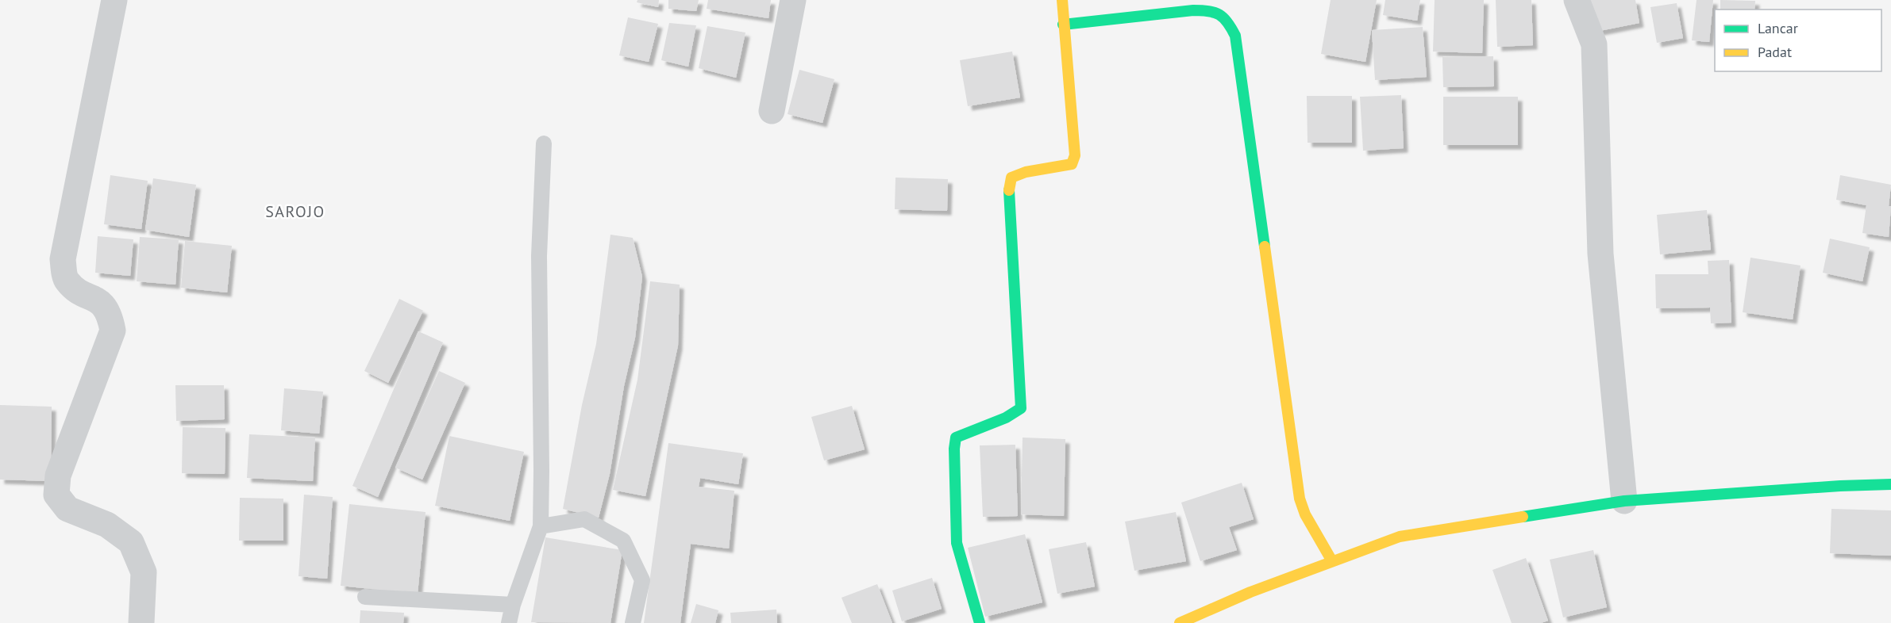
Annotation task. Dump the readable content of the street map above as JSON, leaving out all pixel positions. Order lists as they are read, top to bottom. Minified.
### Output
{"districts":["SAROJO"],"legend":["Lancar","Padat"]}
